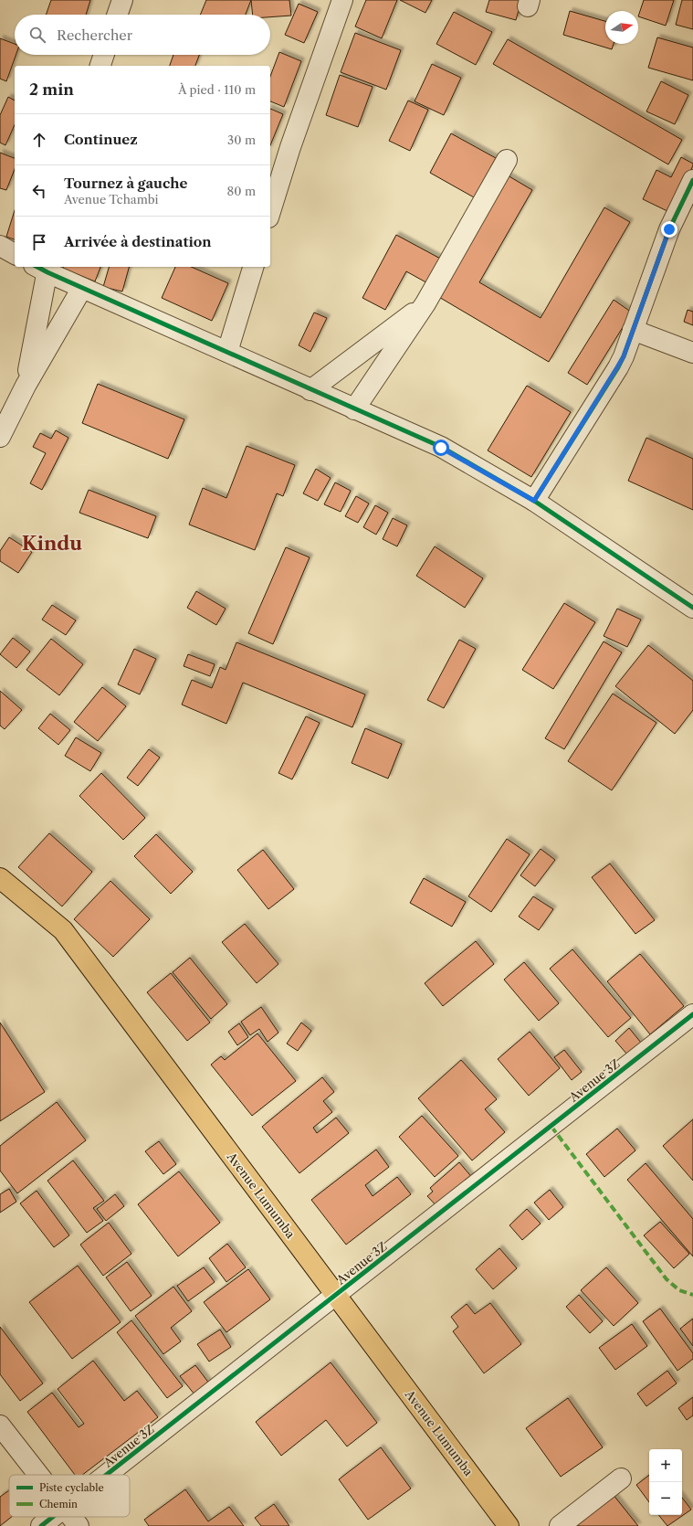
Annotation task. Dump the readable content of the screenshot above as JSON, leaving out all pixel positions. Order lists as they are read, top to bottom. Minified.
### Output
{"streets":{"main road":["Avenue Lumumba"],"street":["Avenue 3Z"]},"crossings":[["Avenue 3Z","Avenue Lumumba"]],"districts":["Kindu"],"legend":["Piste cyclable","Chemin"],"north":"right","page":{"search":"Rechercher","heading":["2 min","À pied · 110 m"],"list":[["Continuez","30 m"],["Tournez à gauche","Avenue Tchambi","80 m"],"Arrivée à destination"],"map_buttons":["+","−"]}}
